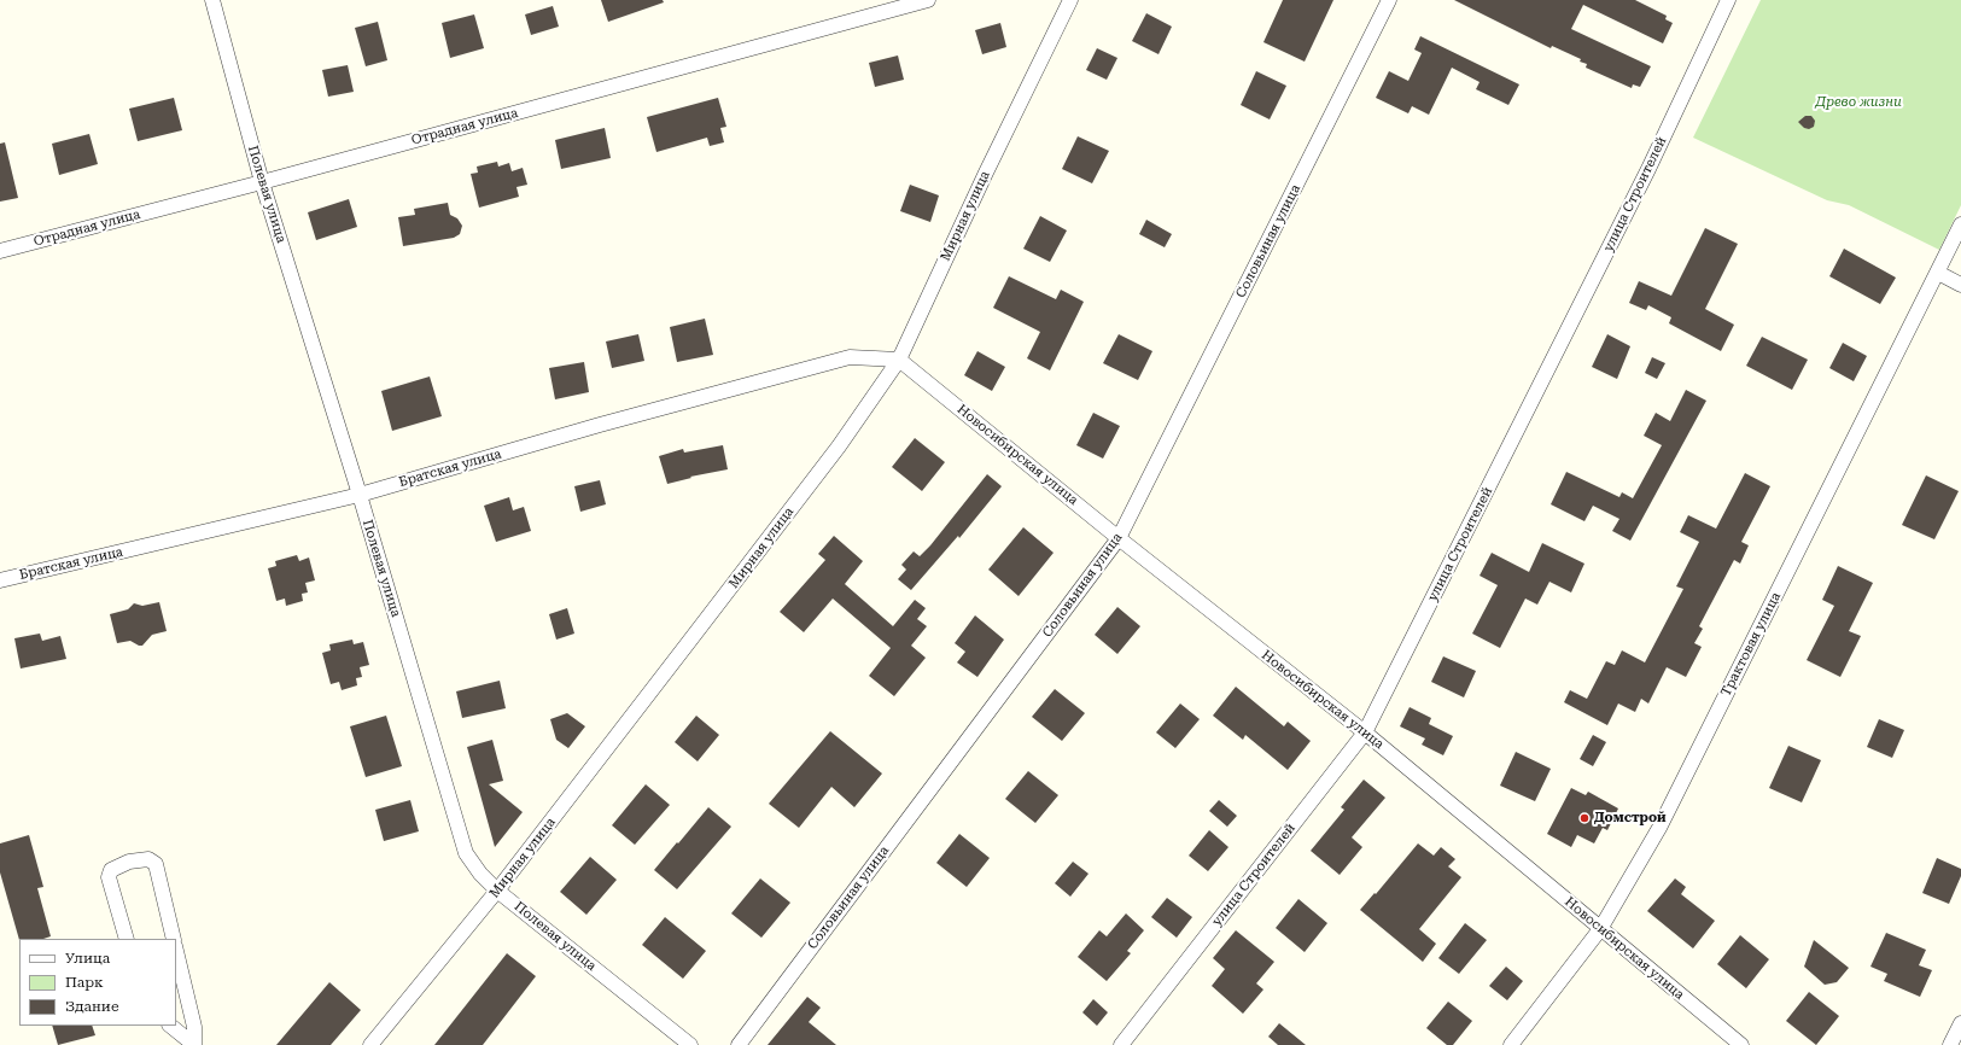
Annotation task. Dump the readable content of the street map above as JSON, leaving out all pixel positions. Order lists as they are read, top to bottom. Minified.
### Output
{"streets":{"street":["Отрадная улица","Полевая улица","улица Строителей","Мирная улица","Соловьиная улица","Новосибирская улица","Братская улица","Трактовая улица"]},"crossings":[["Отрадная улица","Полевая улица"],["Полевая улица","Мирная улица"],["Полевая улица","Братская улица"],["улица Строителей","Новосибирская улица"],["Мирная улица","Новосибирская улица"],["Мирная улица","Братская улица"],["Соловьиная улица","Новосибирская улица"],["Новосибирская улица","Братская улица"],["Новосибирская улица","Трактовая улица"]],"parks":["Древо жизни"],"places":["Домстрой"],"legend":["Улица","Парк","Здание"]}
